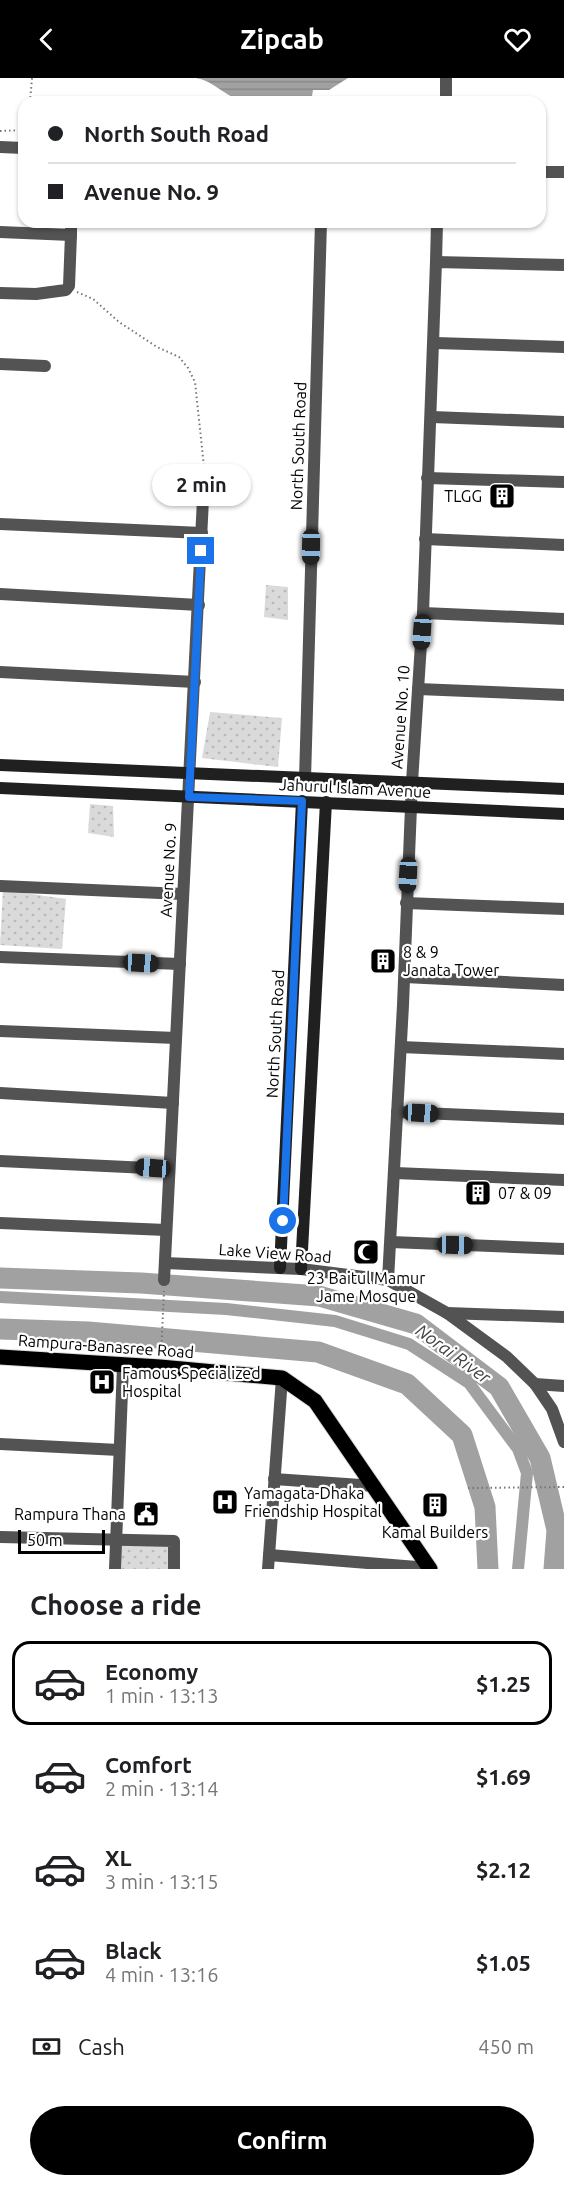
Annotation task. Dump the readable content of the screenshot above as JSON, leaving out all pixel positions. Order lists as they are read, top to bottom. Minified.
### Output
{"streets":{"main road":["Rampura-Banasree Road"],"street":["North South Road","Avenue No. 10","Jahurul Islam Avenue","Avenue No. 9","Lake View Road"]},"crossings":[["North South Road","Jahurul Islam Avenue"],["North South Road","Lake View Road"],["Avenue No. 10","Jahurul Islam Avenue"],["Avenue No. 10","Lake View Road"],["Jahurul Islam Avenue","Avenue No. 9"],["Avenue No. 9","Lake View Road"]],"water":["Norai River"],"places":{"building":["TLGG","8 & 9 Janata Tower","07 & 09","Kamal Builders"],"mosque":["23 Baitul Mamur Jame Mosque"],"hospital":["Famous Specialized Hospital","Yamagata-Dhaka Friendship Hospital"],"public building":["Rampura Thana"]},"scale_bar":"50 m","page":{"header":"Zipcab","banner":["North South Road","Avenue No. 9"],"bubble":"2 min","scale":"50 m","heading":"Choose a ride","list":[{"name":"Economy","note":"1 min · 13:13","value":"$1.25"},{"name":"Comfort","note":"2 min · 13:14","value":"$1.69"},{"name":"XL","note":"3 min · 13:15","value":"$2.12"},{"name":"Black","note":"4 min · 13:16","value":"$1.05"}],"pay":["Cash","450 m"],"buttons":"Confirm"}}
